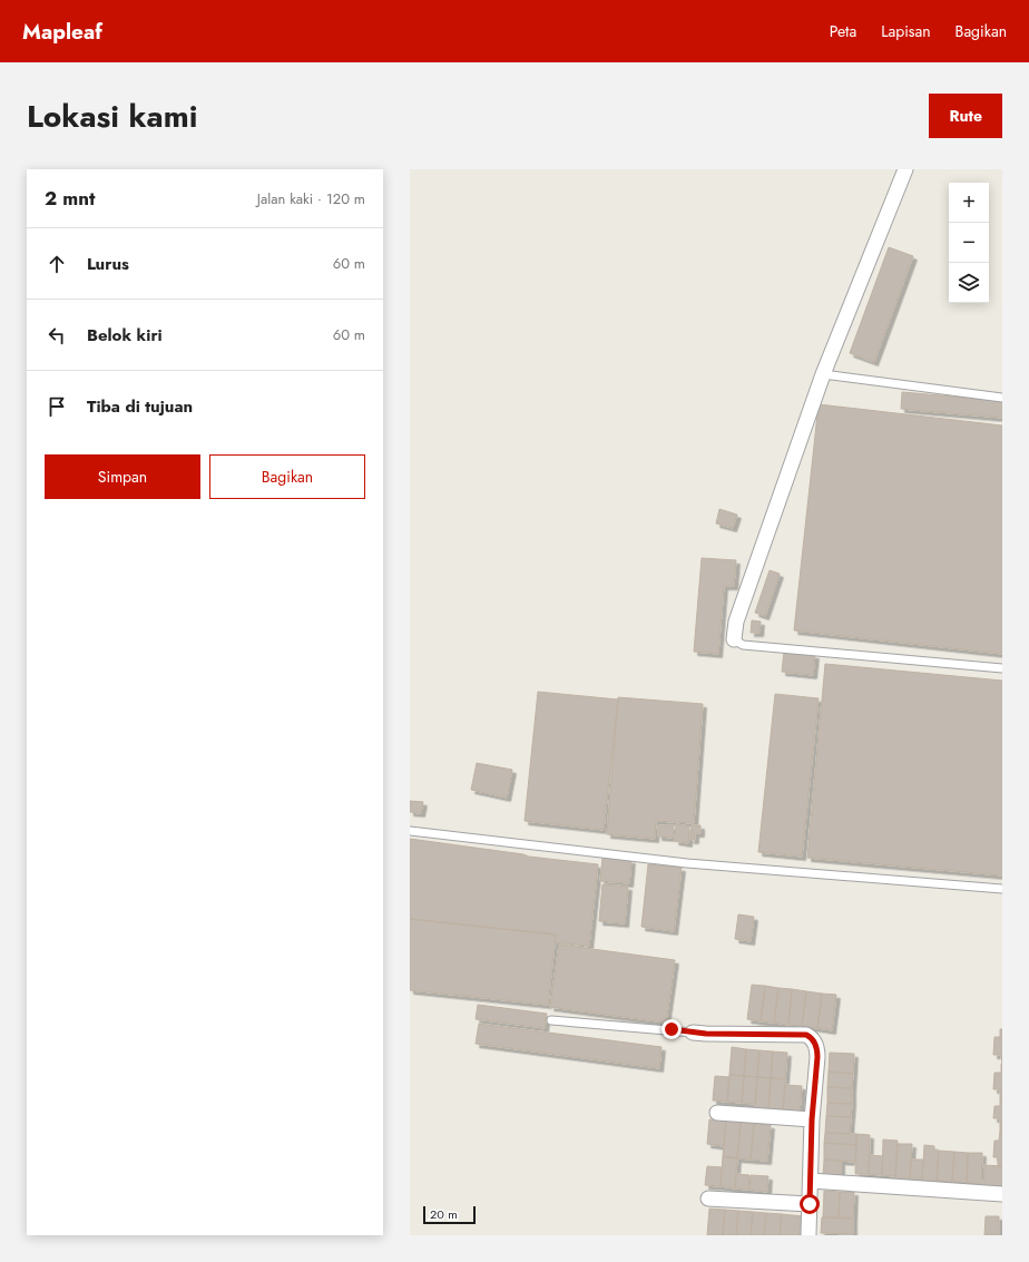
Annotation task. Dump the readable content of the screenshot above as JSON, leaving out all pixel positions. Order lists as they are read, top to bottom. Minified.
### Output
{"scale_bar":"20 m","page":{"header":"Mapleaf","nav":["Peta","Lapisan","Bagikan"],"title":"Lokasi kami","buttons":["Rute",["Simpan","Bagikan"]],"heading":["2 mnt","Jalan kaki · 120 m"],"map_buttons":["+","−"],"list":[["Lurus","60 m"],["Belok kiri","60 m"],"Tiba di tujuan"],"scale":"20 m"}}
